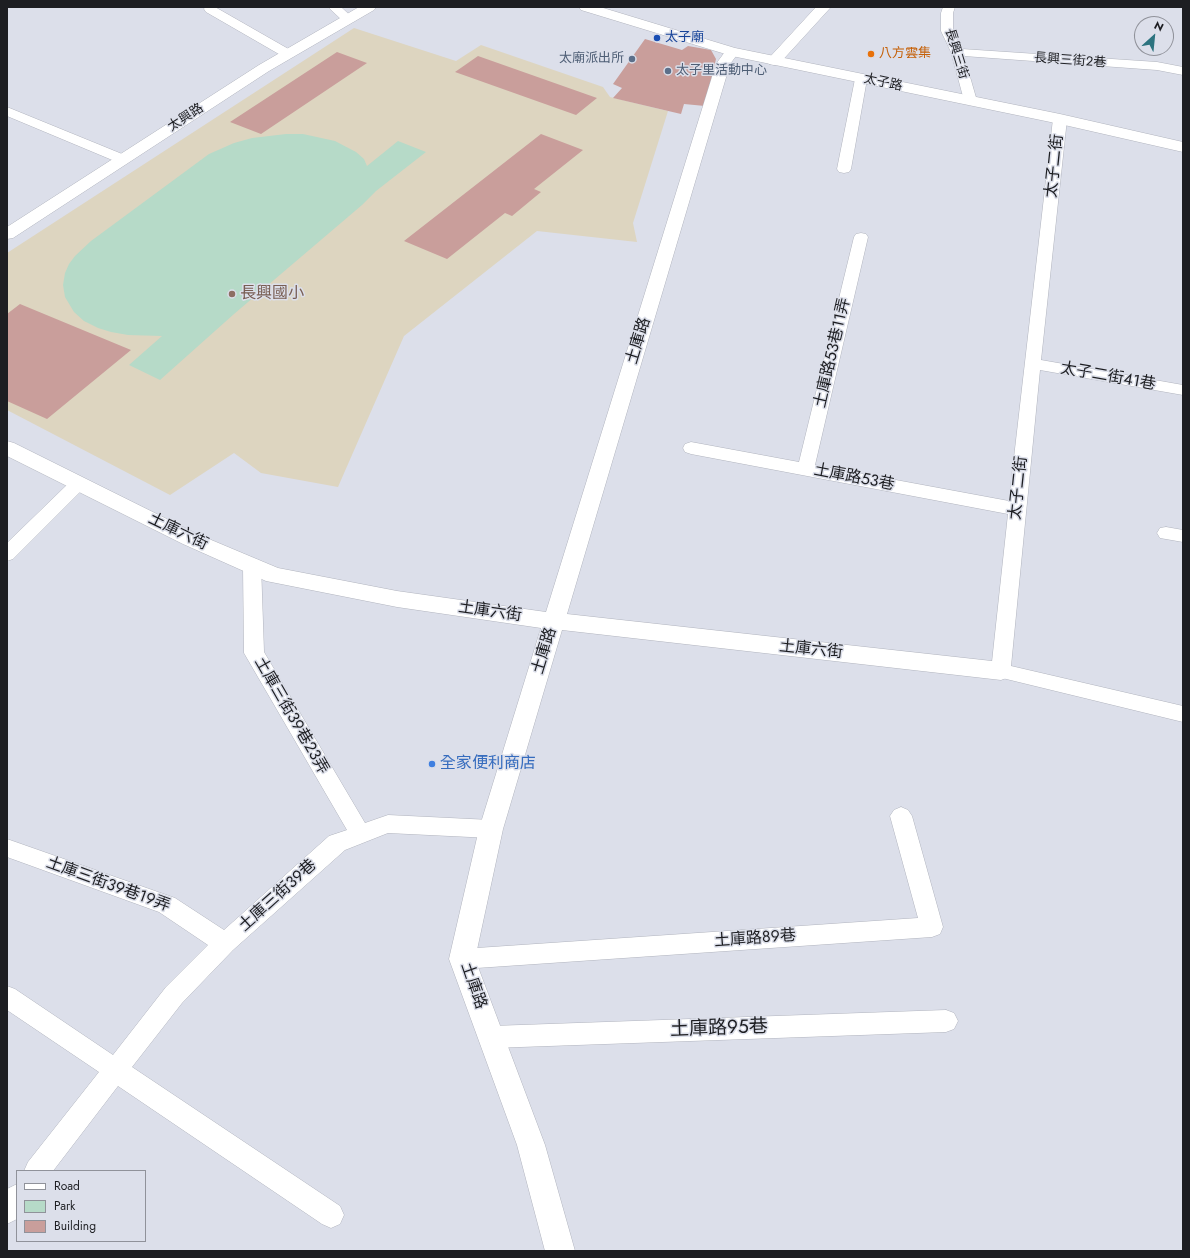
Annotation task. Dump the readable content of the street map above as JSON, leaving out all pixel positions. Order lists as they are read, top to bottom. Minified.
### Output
{"streets":{"street":["太子路","太興路","土庫路","土庫六街"],"lane":["長興三街","長興三街2巷","太子二街","土庫路53巷11弄","太子二街41巷","土庫路53巷","土庫三街39巷23弄","土庫三街39巷19弄","土庫三街39巷","土庫路89巷","土庫路95巷"]},"crossings":[["長興三街","長興三街2巷"],["長興三街","太子路"],["太子路","太子二街"],["太子路","土庫路"],["太子二街","太子二街41巷"],["太子二街","土庫路53巷"],["太子二街","土庫六街"],["土庫路","土庫六街"],["土庫路","土庫三街39巷"],["土庫路","土庫路89巷"],["土庫路","土庫路95巷"],["土庫路53巷11弄","土庫路53巷"],["土庫六街","土庫三街39巷23弄"],["土庫三街39巷23弄","土庫三街39巷"],["土庫三街39巷19弄","土庫三街39巷"]],"places":["太子廟","八方雲集","太廟派出所","太子里活動中心","長興國小","全家便利商店"],"legend":["Road","Park","Building"],"north":"top right"}
